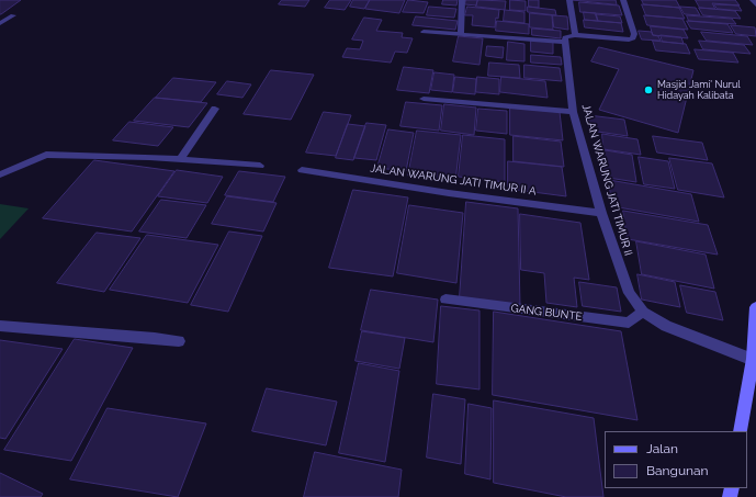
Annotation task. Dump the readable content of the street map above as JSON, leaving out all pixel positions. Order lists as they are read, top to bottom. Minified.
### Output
{"streets":{"street":["JALAN WARUNG JATI TIMUR II A","JALAN WARUNG JATI TIMUR II","GANG BUNTE"]},"crossings":[["JALAN WARUNG JATI TIMUR II A","JALAN WARUNG JATI TIMUR II"],["JALAN WARUNG JATI TIMUR II","GANG BUNTE"]],"places":["Masjid Jami' Nurul Hidayah Kalibata"],"legend":["Jalan","Bangunan"]}
